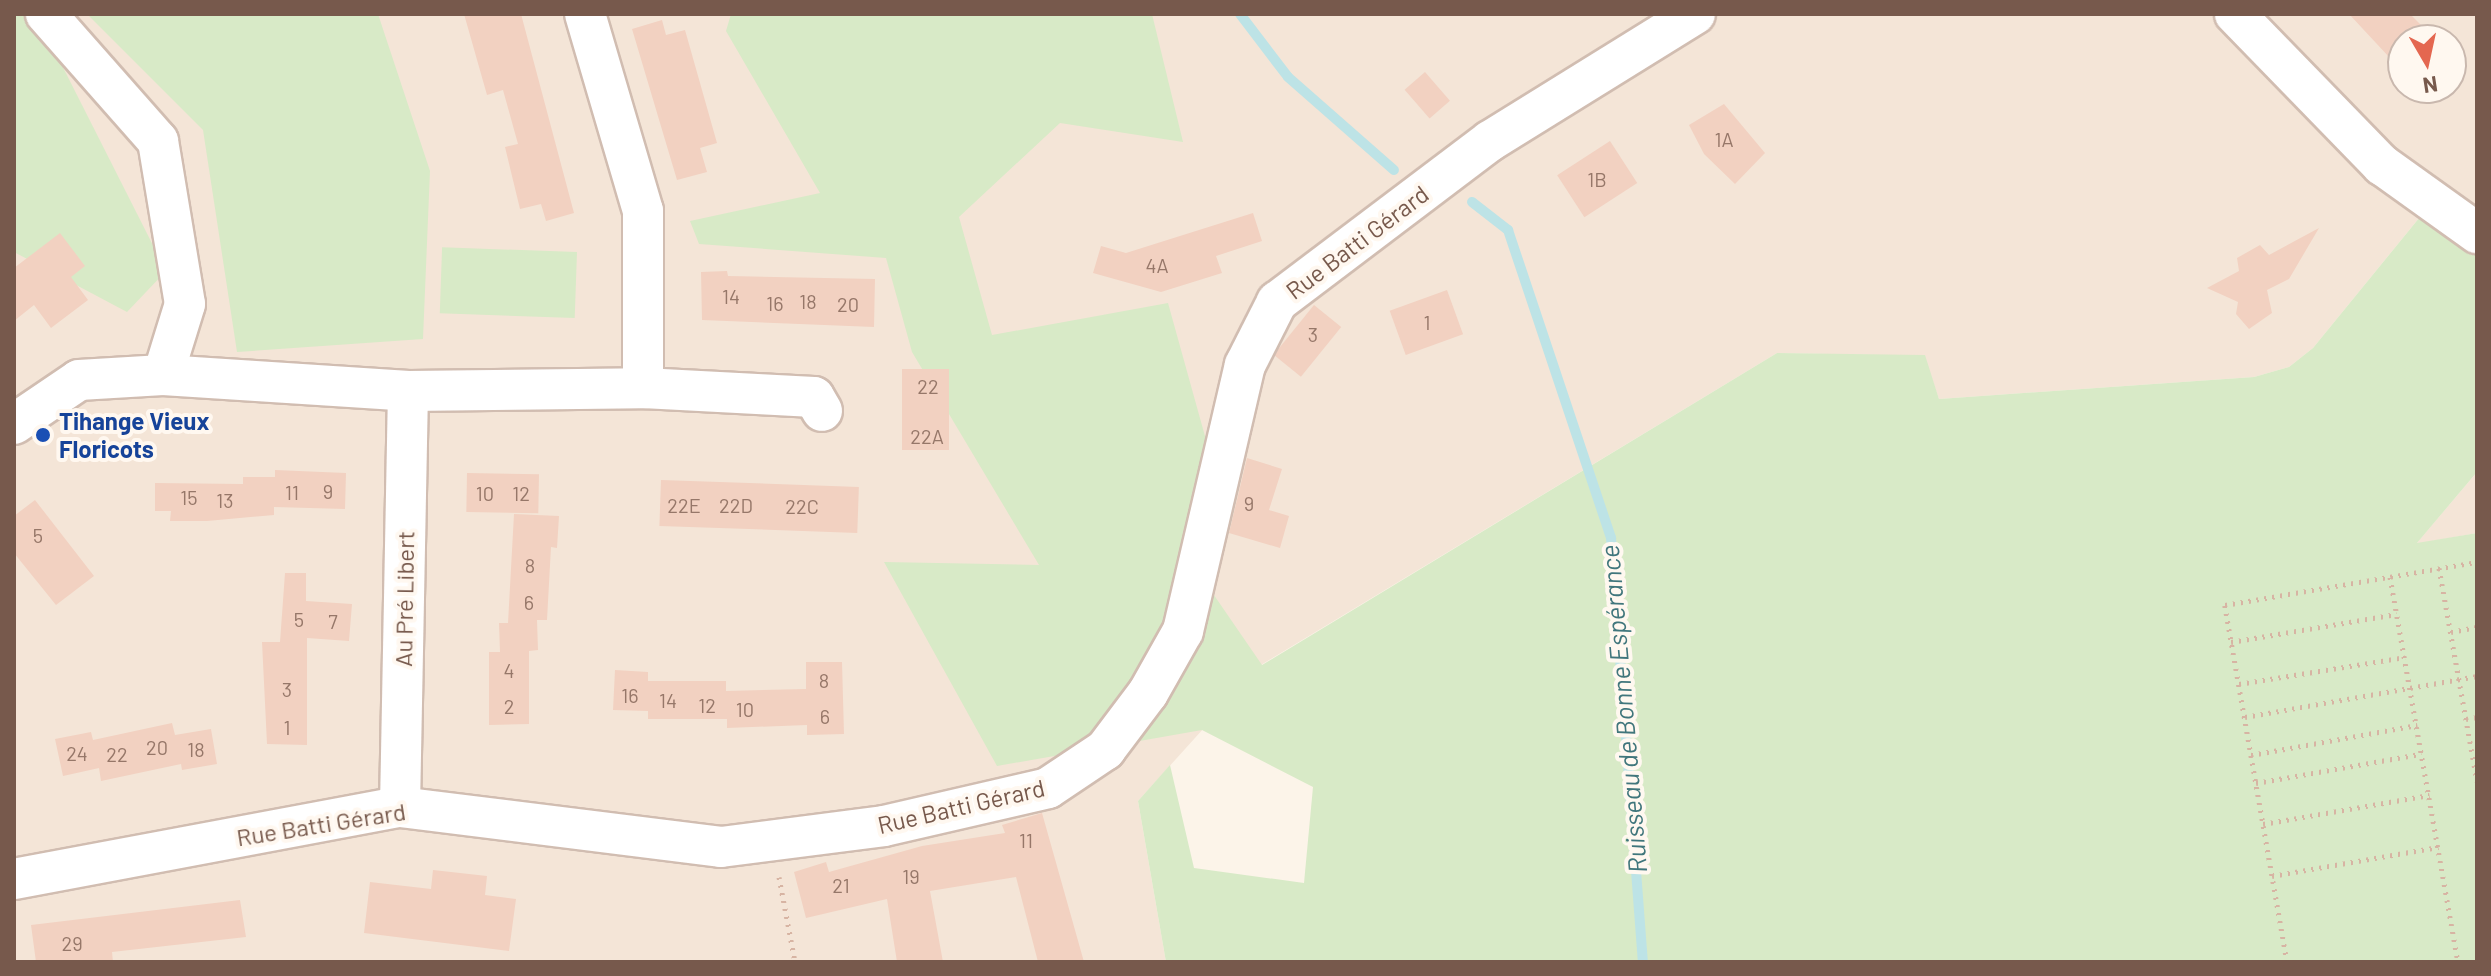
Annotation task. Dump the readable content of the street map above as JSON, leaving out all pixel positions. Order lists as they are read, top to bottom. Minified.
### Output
{"streets":{"street":["Rue Batti Gérard","Au Pré Libert"]},"crossings":[["Rue Batti Gérard","Au Pré Libert"]],"water":["Ruisseau de Bonne Espérance"],"places":["Tihange Vieux Floricots"],"house_numbers":["1A","1B","4A","14","18","16","20","1","3","22","22A","9","11","10","12","15","13","9","22E","22D","22C","5","8","6","5","7","4","8","3","16","14","12","2","10","6","1","20","18","24","22","11","19","21","29"],"north":"bottom"}
